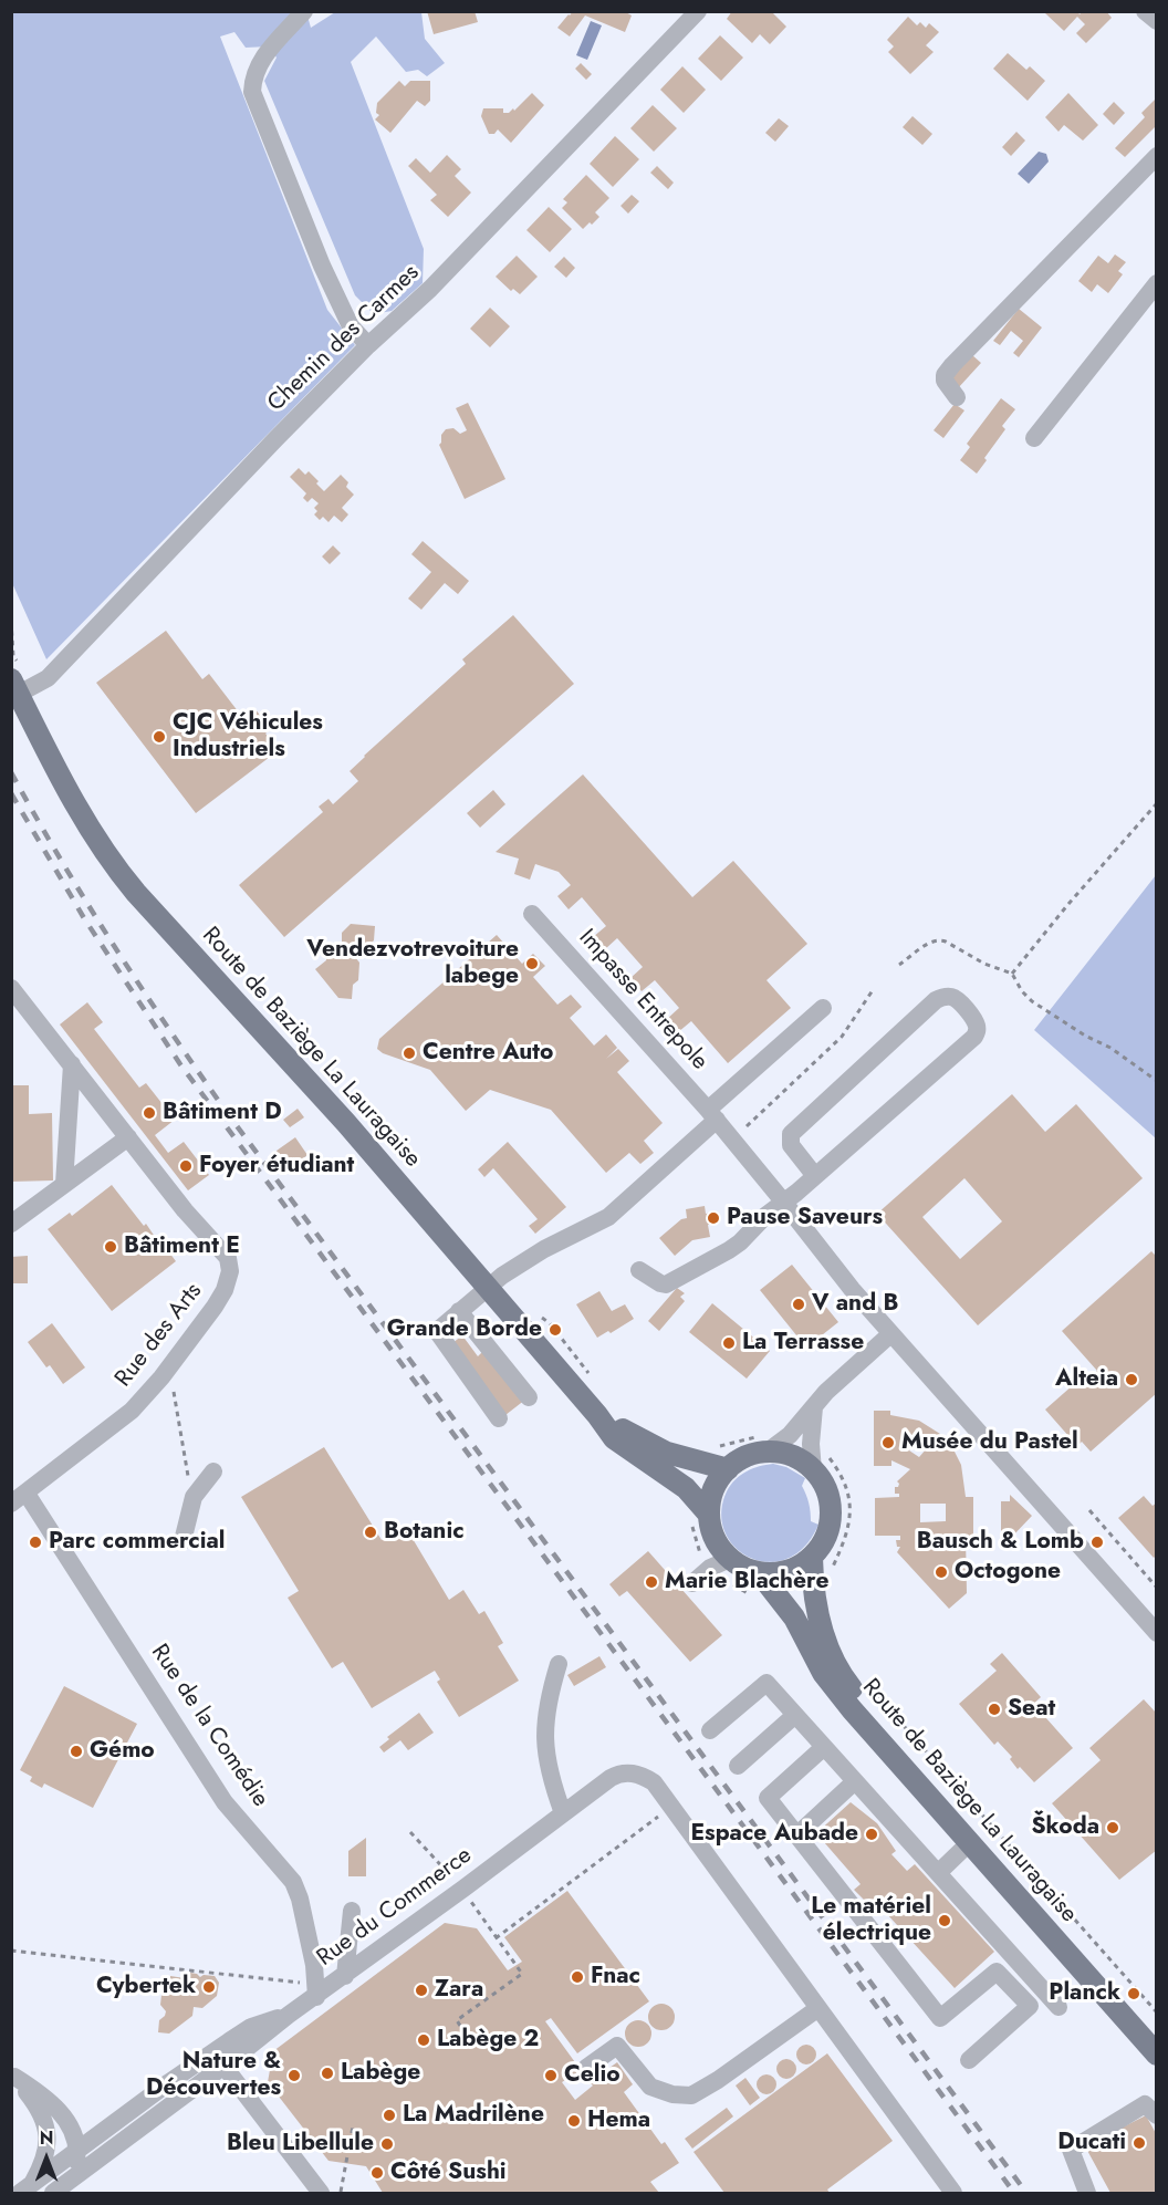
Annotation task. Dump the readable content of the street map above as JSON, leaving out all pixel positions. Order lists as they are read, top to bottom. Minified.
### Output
{"streets":{"main road":["Route de Baziège La Lauragaise"],"street":["Chemin des Carmes","Impasse Entrepole","Rue des Arts","Rue de la Comédie","Rue du Commerce"]},"crossings":[["Chemin des Carmes","Route de Baziège La Lauragaise"],["Rue des Arts","Rue de la Comédie"],["Rue de la Comédie","Rue du Commerce"]],"places":["CJC Véhicules Industriels","Vendezvotrevoiture labege","Centre Auto","Bâtiment D","Foyer étudiant","Pause Saveurs","Bâtiment E","V and B","Grande Borde","La Terrasse","Alteia","Musée du Pastel","Botanic","Parc commercial","Bausch & Lomb","Octogone","Marie Blachère","Seat","Gémo","Škoda","Espace Aubade","Le matériel électrique","Fnac","Cybertek","Zara","Planck","Labège 2","Labège","Nature & Découvertes","Celio","La Madrilène","Hema","Ducati","Bleu Libellule","Côté Sushi"],"north":"top"}
